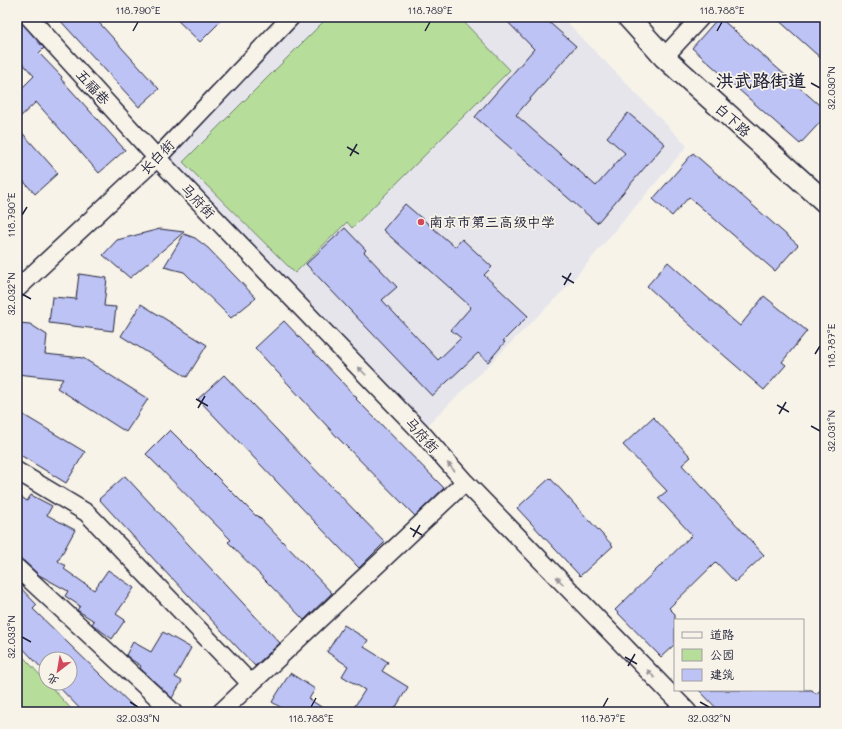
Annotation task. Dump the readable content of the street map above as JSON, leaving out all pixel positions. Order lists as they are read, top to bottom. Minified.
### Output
{"streets":{"main road":["白下路"],"street":["五福巷","长白街","马府街"]},"crossings":[["五福巷","长白街"],["五福巷","马府街"],["长白街","马府街"]],"one_way":["马府街"],"districts":["洪武路街道"],"places":["南京市第三高级中学"],"legend":["道路","公园","建筑"],"north":"bottom left","coordinates":["118.790°E","118.789°E","118.788°E","32.030°N","32.032°N","118.787°E","32.031°N","32.033°N"]}
